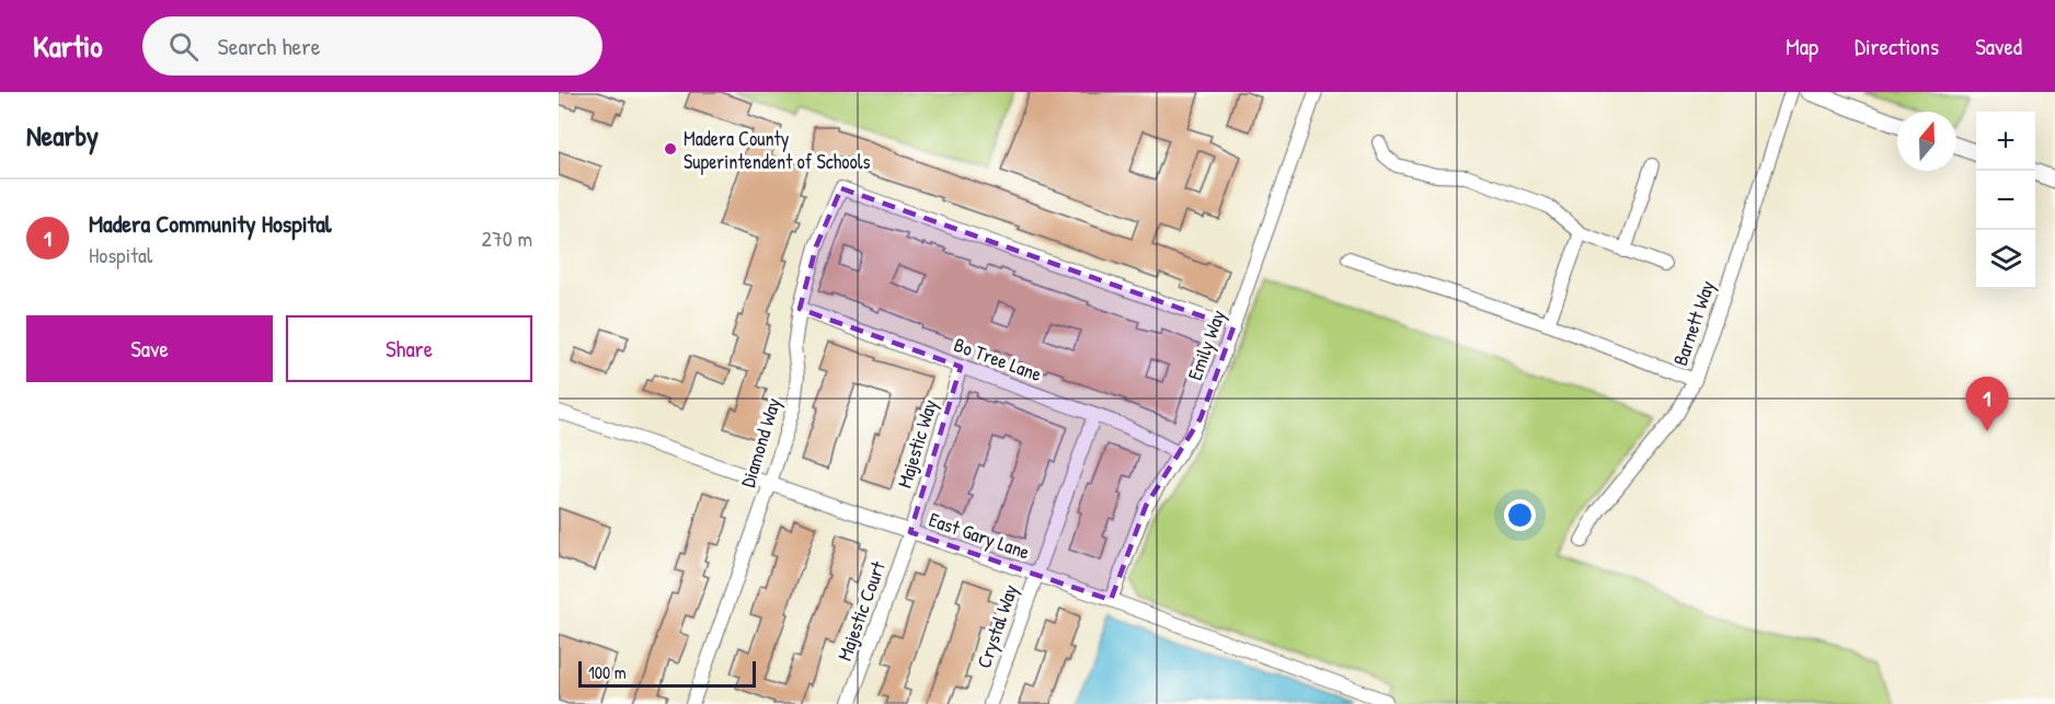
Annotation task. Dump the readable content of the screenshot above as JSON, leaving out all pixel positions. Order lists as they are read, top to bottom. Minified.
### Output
{"streets":{"street":["Barnett Way","Emily Way","Bo Tree Lane","Diamond Way","Majestic Way","East Gary Lane","Majestic Court","Crystal Way"]},"crossings":[["Emily Way","Bo Tree Lane"],["Emily Way","Diamond Way"],["Emily Way","East Gary Lane"],["Bo Tree Lane","Diamond Way"],["Bo Tree Lane","Majestic Way"],["Bo Tree Lane","Crystal Way"],["Diamond Way","East Gary Lane"],["Majestic Way","East Gary Lane"],["Majestic Way","Majestic Court"],["East Gary Lane","Majestic Court"],["East Gary Lane","Crystal Way"]],"places":["Madera County Superintendent of Schools"],"scale_bar":"100 m","north":"top","page":{"header":"Kartio","search":"Search here","nav":["Map","Directions","Saved"],"heading":"Nearby","map_buttons":["+","−"],"list":[{"mark":"1","name":"Madera Community Hospital","note":"Hospital","value":"270 m"}],"buttons":["Save","Share"],"pins":"1","scale":"100 m"}}
